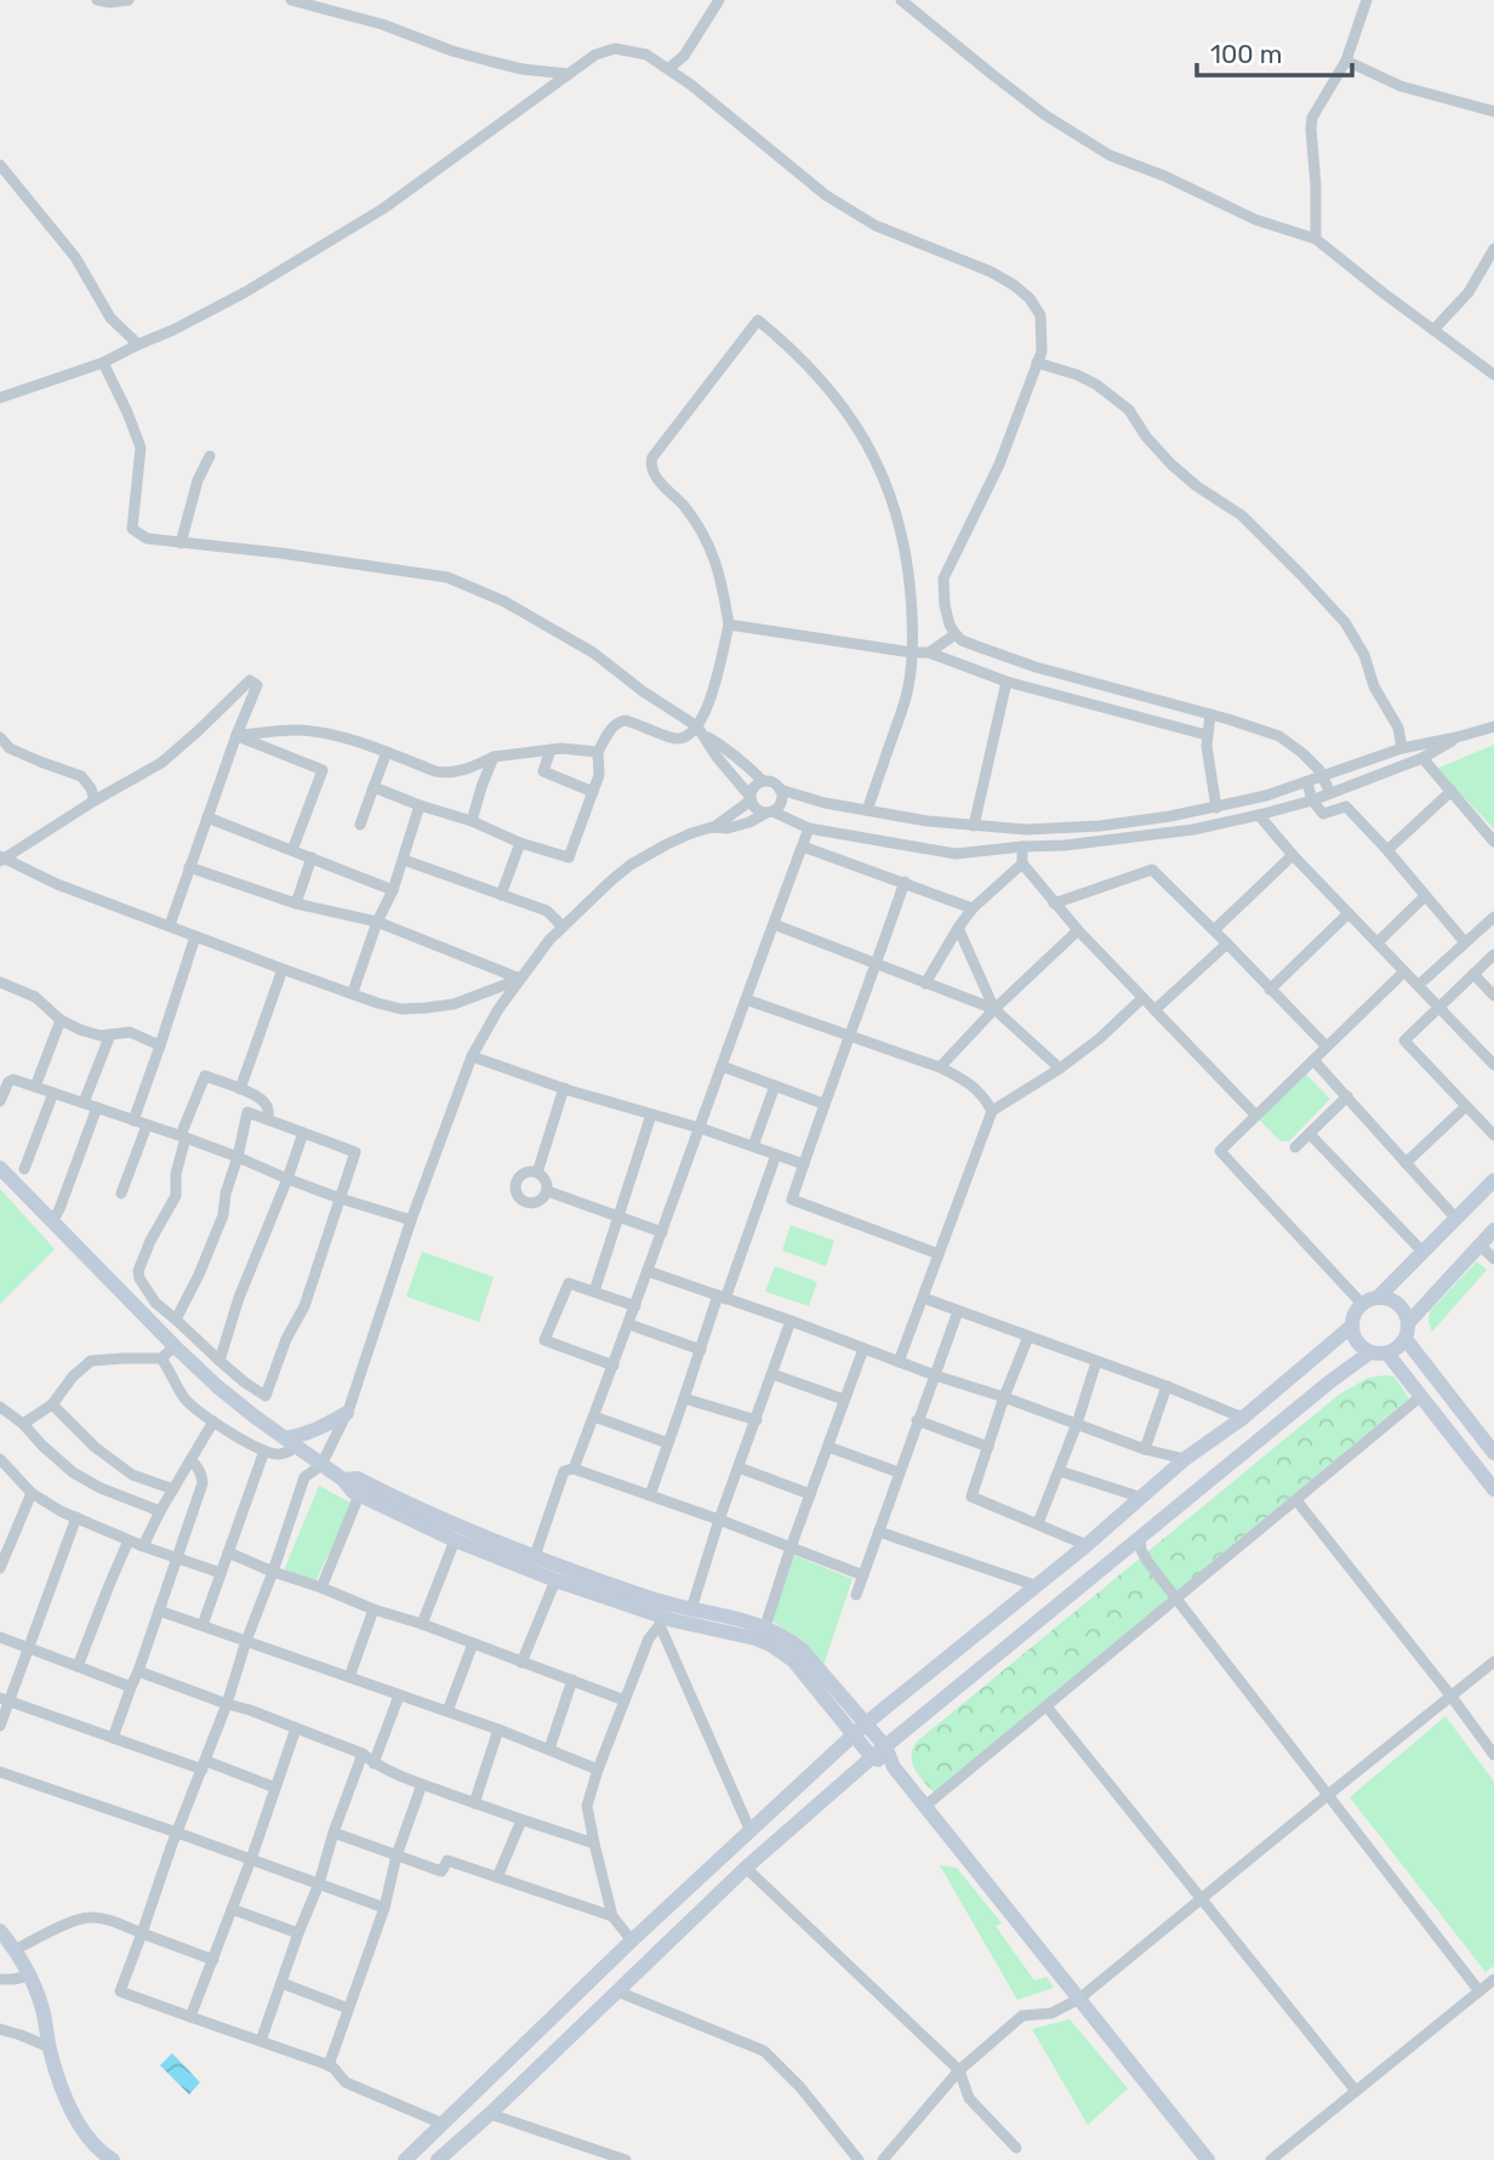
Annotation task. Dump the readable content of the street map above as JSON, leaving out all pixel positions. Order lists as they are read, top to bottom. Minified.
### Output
{"scale_bar":"100 m"}
